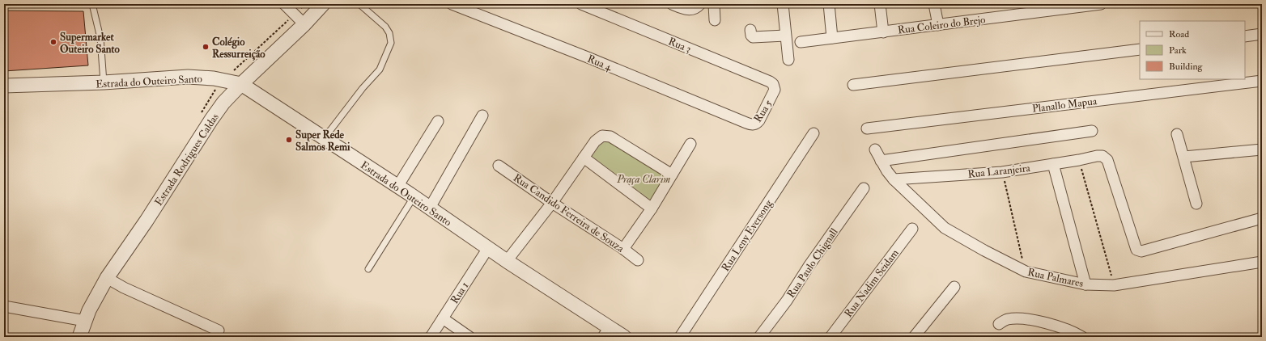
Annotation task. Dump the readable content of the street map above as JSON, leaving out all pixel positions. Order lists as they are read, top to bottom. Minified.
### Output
{"streets":{"street":["Rua Coleiro do Brejo","Rua 3","Rua 4","Estrada do Outeiro Santo","Planallo Mapua","Rua 5","Estrada Rodrigues Caldas","Rua Laranjeira","Rua Candido Ferreira de Souza","Rua Leny Eversong","Rua Paulo Chignall","Rua Palmares","Rua Nadim Seidam","Rua 1"]},"crossings":[["Rua 3","Rua 5"],["Rua 4","Rua 5"],["Estrada do Outeiro Santo","Estrada Rodrigues Caldas"],["Estrada do Outeiro Santo","Rua 1"],["Rua Laranjeira","Rua Palmares"]],"parks":["Praça Clarim"],"places":["Supermarket Outeiro Santo","Colégio Ressurreição","Super Rede Salmos Remi"],"legend":["Road","Park","Building"]}
